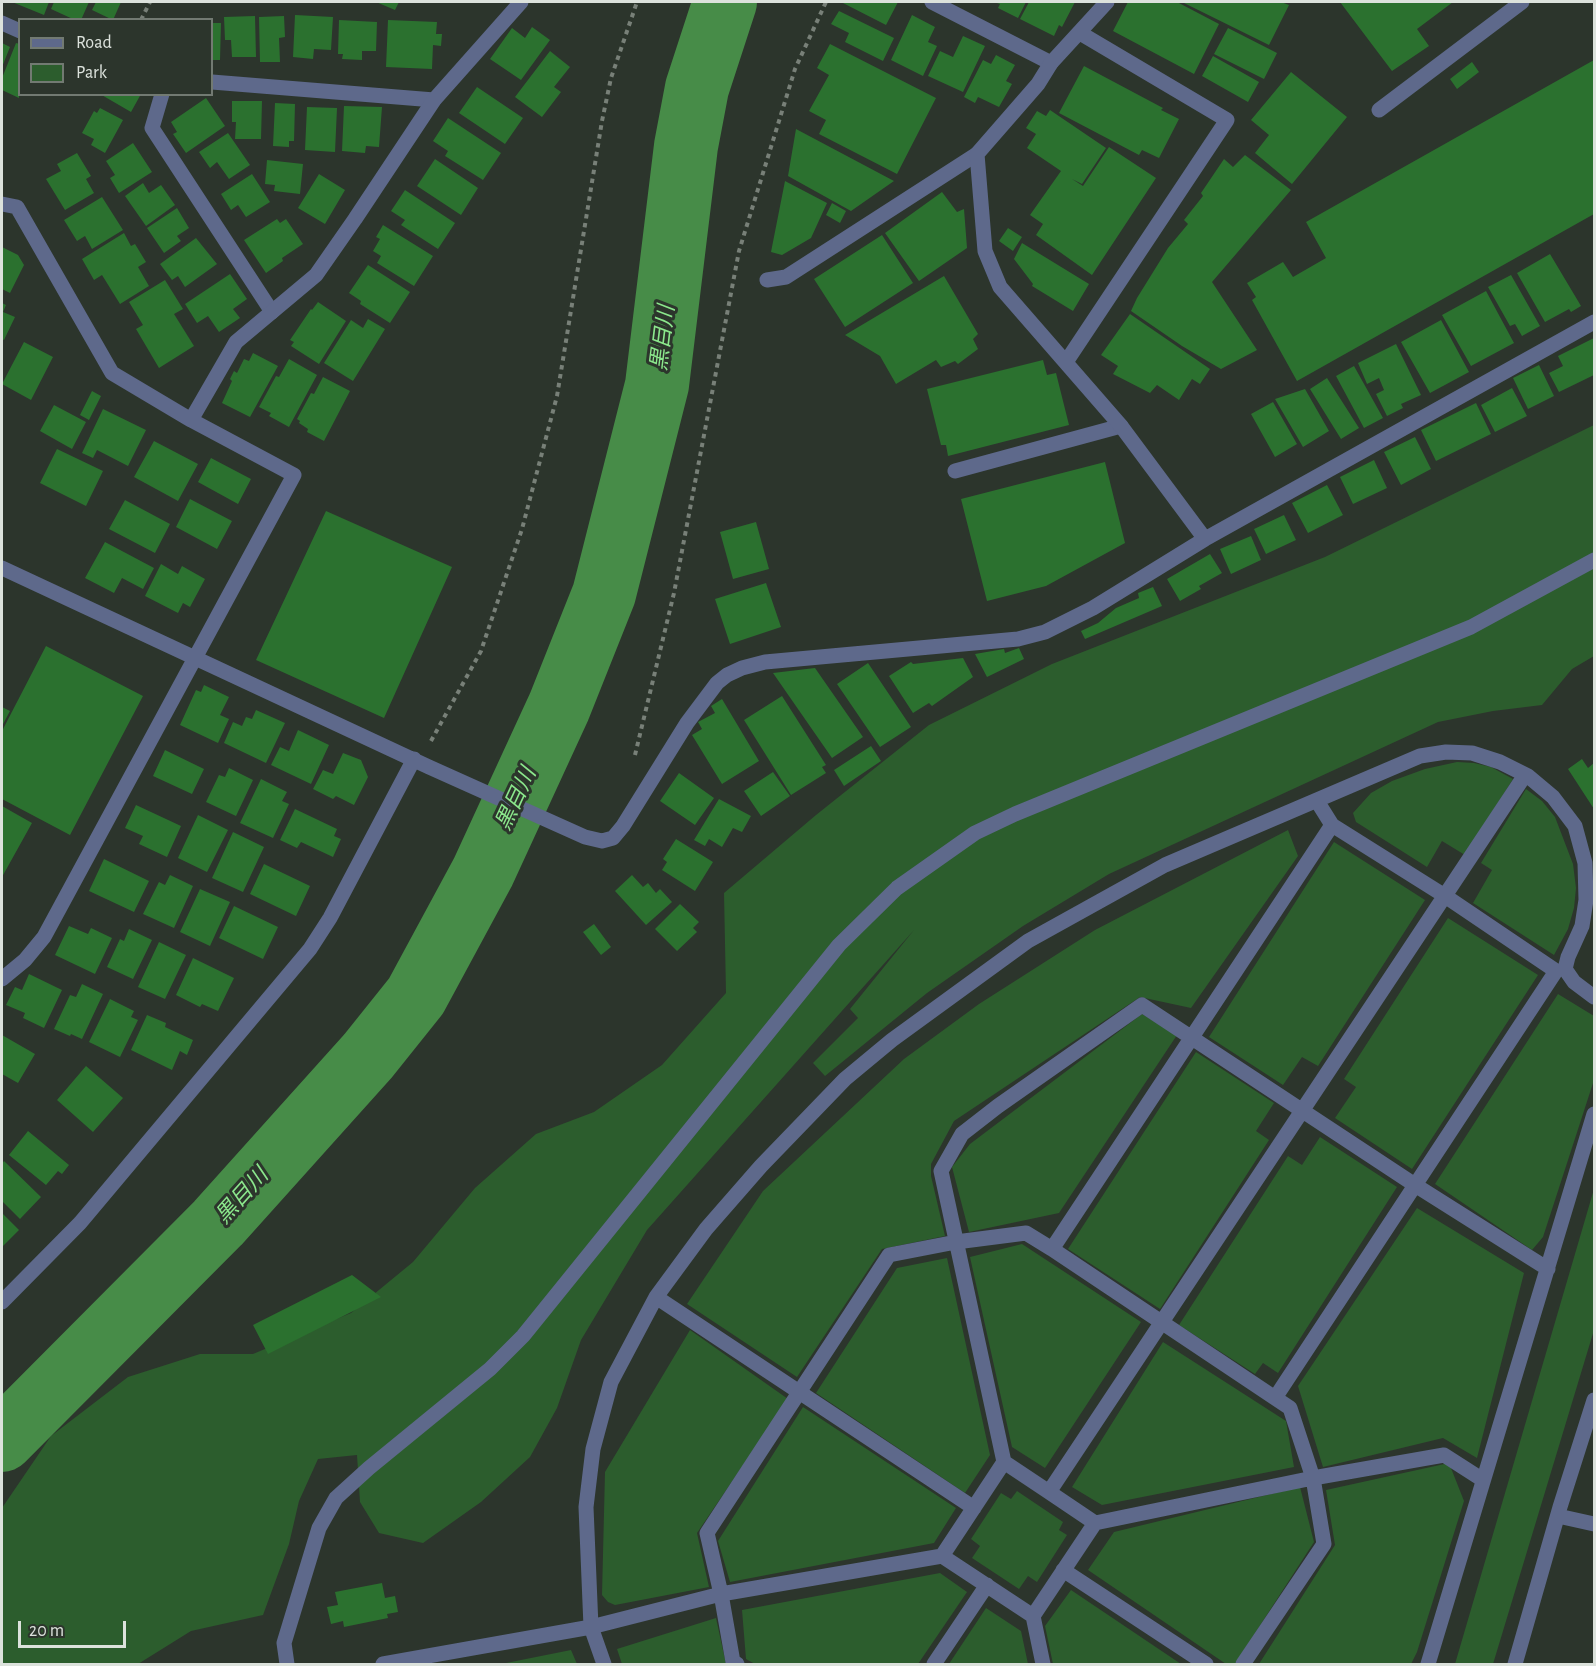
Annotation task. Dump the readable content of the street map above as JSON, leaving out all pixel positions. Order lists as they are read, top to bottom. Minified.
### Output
{"water":["黒目川"],"legend":["Road","Park"],"scale_bar":"20 m"}
